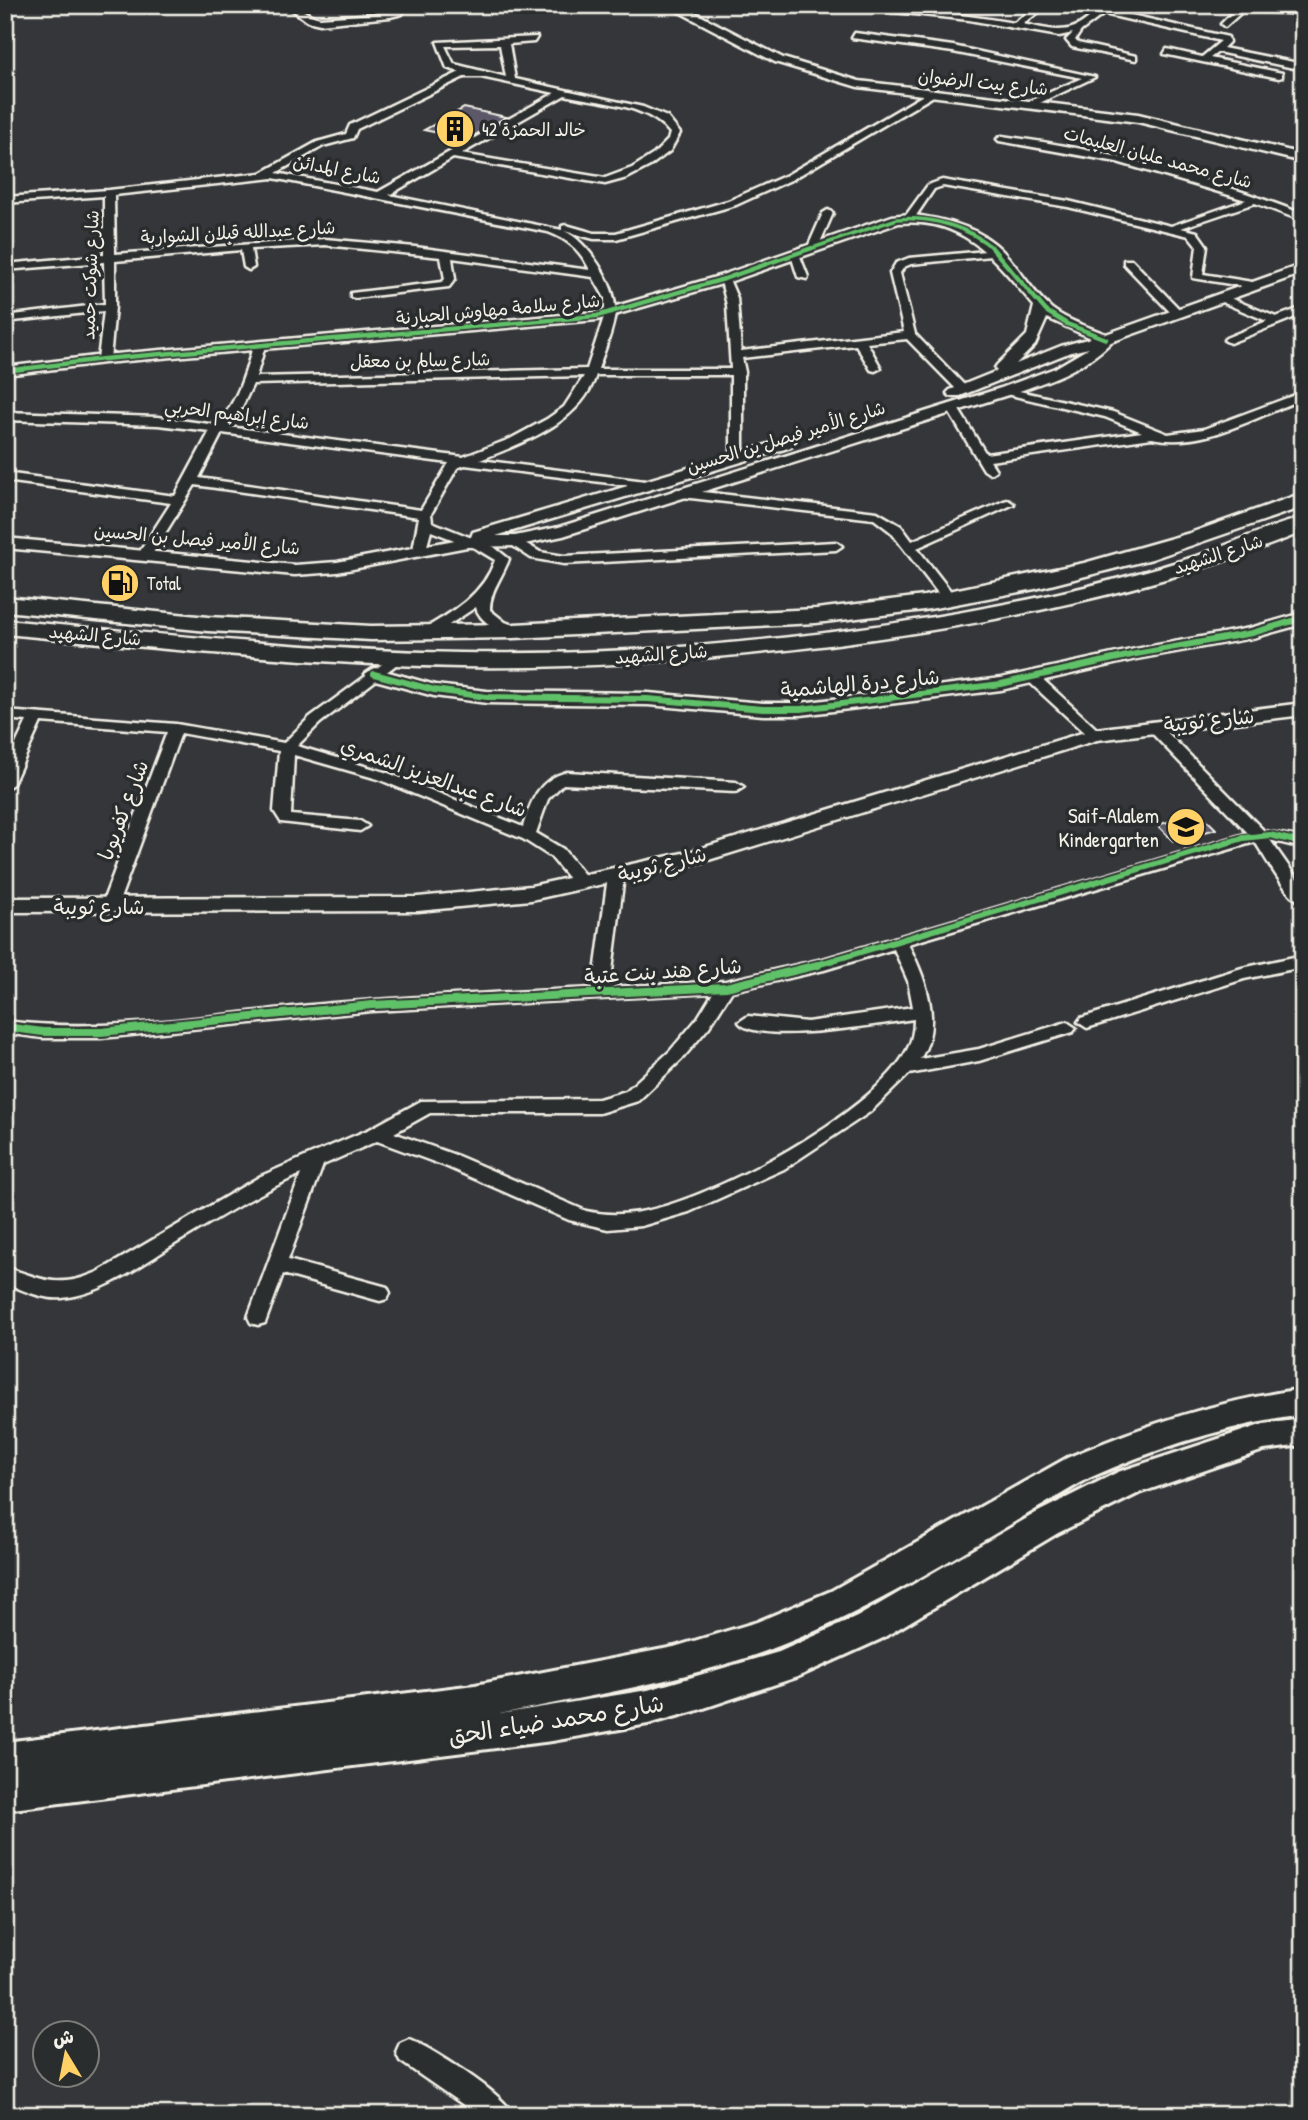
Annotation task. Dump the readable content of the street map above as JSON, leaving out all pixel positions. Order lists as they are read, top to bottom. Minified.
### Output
{"streets":{"highway":["شارع الشهيد"],"main road":["شارع محمد ضياء الحق"],"street":["شارع بيت الرضوان","شارع محمد عليان العليمات","شارع المدائن","شارع عبدالله قبلان الشواربة","شارع شوكت حميد","شارع سلامة مهاوش الحبارنة","شارع سالم بن معقل","شارع إبراهيم الحربي","شارع الأمير فيصل بن الحسين","شارع درة الهاشمية","شارع ثويبة","شارع عبدالعزيز الشمري","شارع كفريوبا","شارع هند بنت عتبة"]},"crossings":[["شارع المدائن","شارع عبدالله قبلان الشواربة"],["شارع المدائن","شارع شوكت حميد"],["شارع المدائن","شارع سلامة مهاوش الحبارنة"],["شارع عبدالله قبلان الشواربة","شارع شوكت حميد"],["شارع شوكت حميد","شارع سلامة مهاوش الحبارنة"],["شارع سلامة مهاوش الحبارنة","شارع الأمير فيصل بن الحسين"],["شارع إبراهيم الحربي","شارع الأمير فيصل بن الحسين"],["شارع ثويبة","شارع عبدالعزيز الشمري"],["شارع ثويبة","شارع كفريوبا"],["شارع عبدالعزيز الشمري","شارع كفريوبا"]],"places":{"building":["خالد الحمزة 42"],"fuel station":["Total"],"school or university":["Saif-Alalem Kindergarten"]},"north":"top"}
